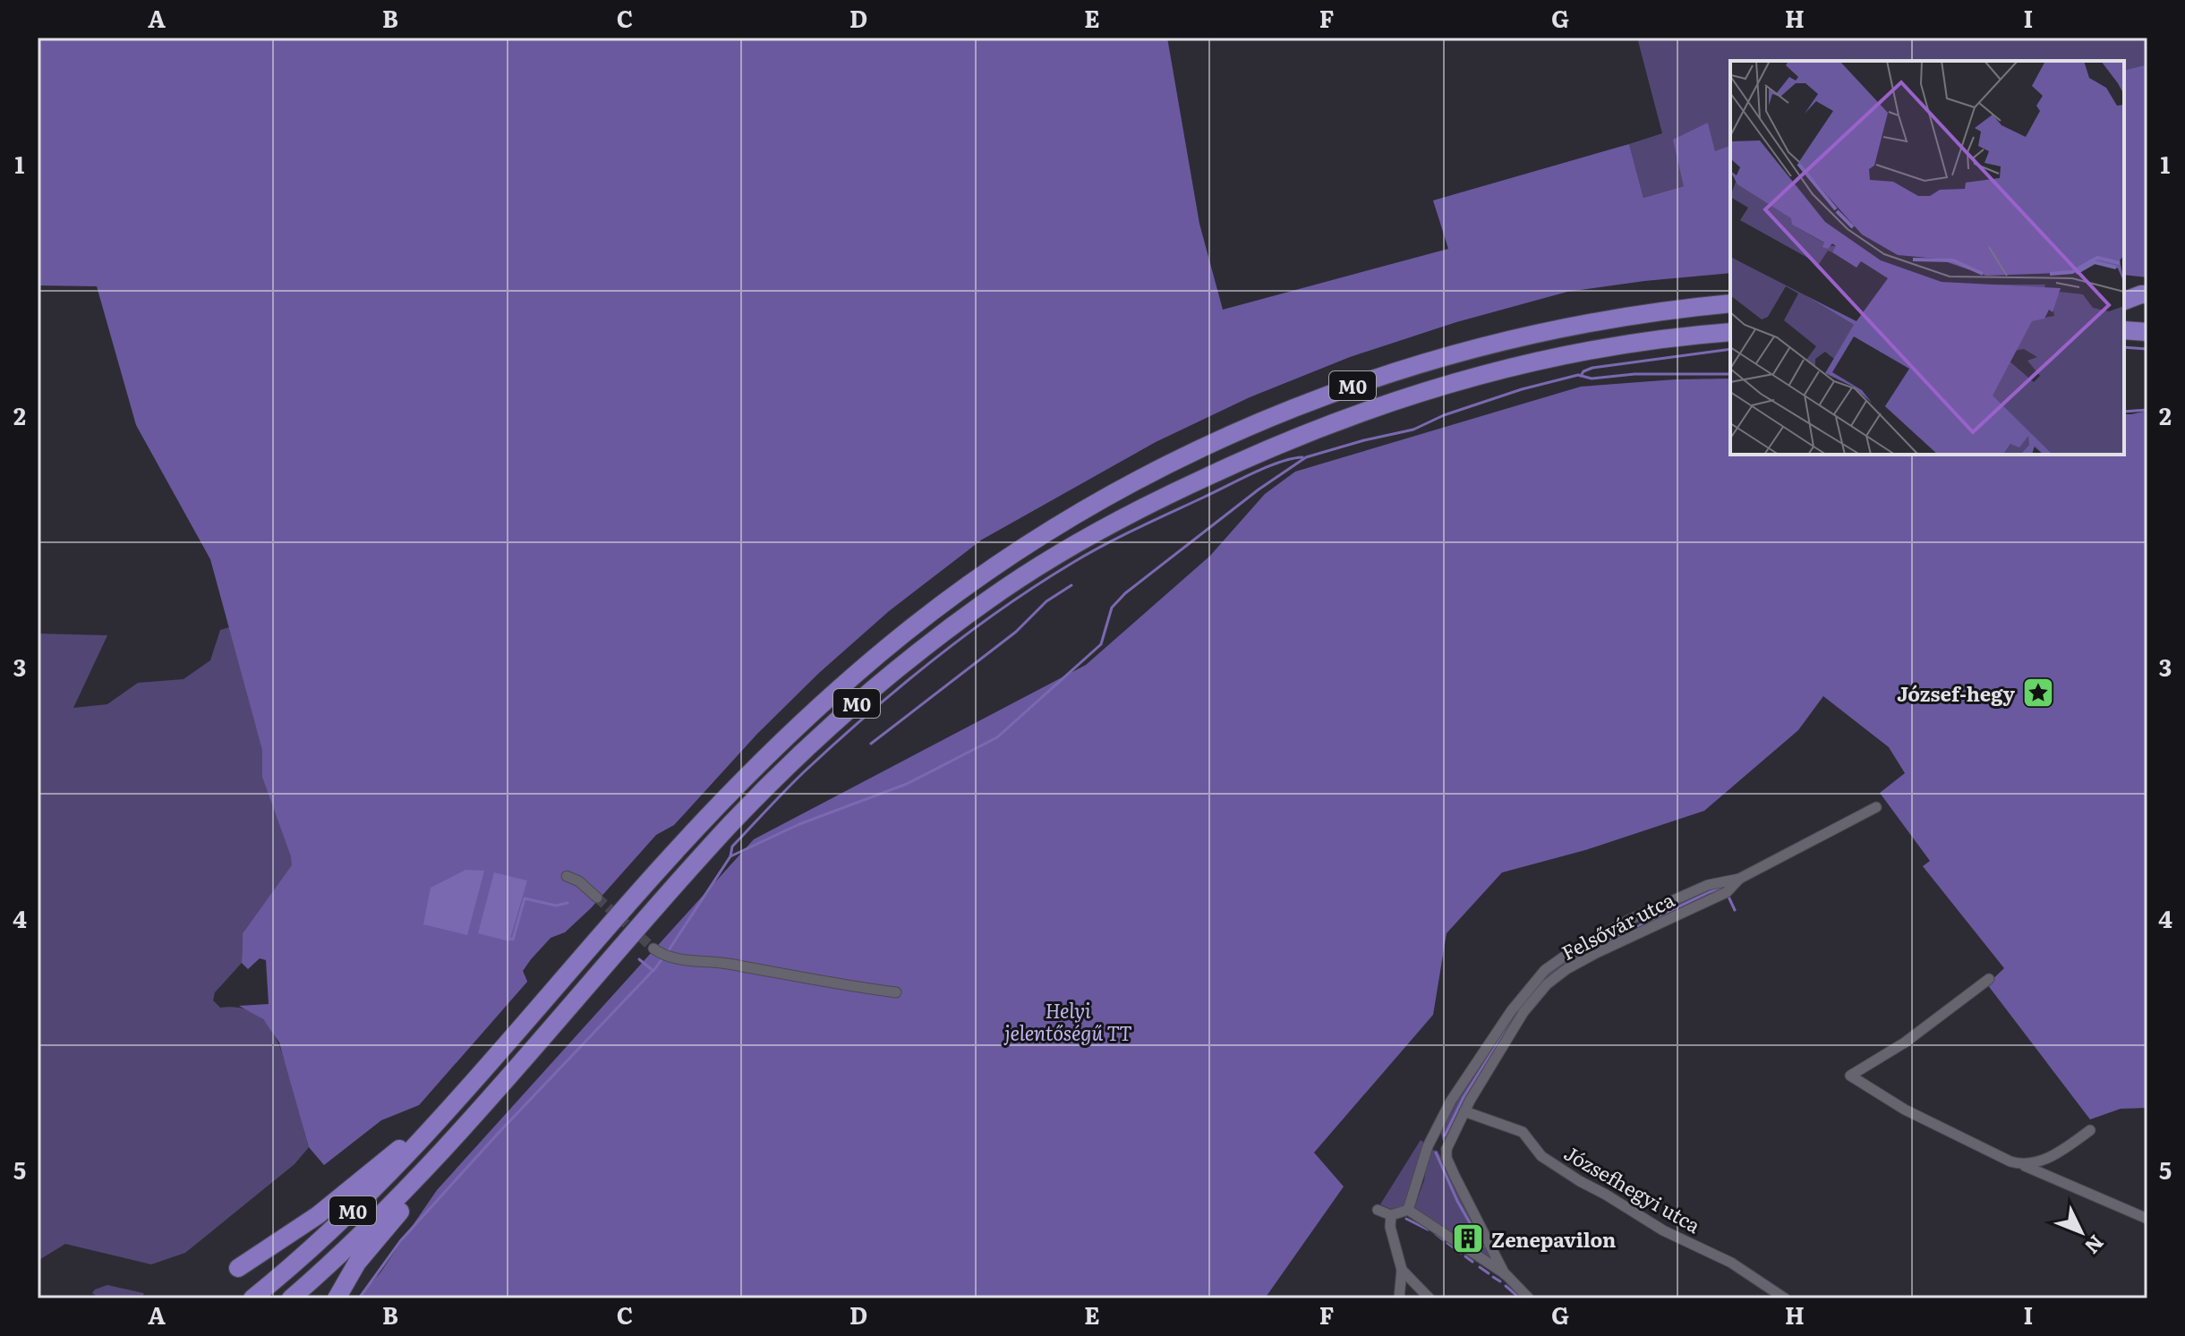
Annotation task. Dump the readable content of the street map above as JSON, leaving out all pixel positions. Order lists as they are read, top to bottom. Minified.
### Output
{"streets":{"highway":["M0"],"street":["Felsővár utca","Józsefhegyi utca"]},"crossings":[["Felsővár utca","Józsefhegyi utca"]],"parks":["Helyi jelentőségű TT"],"places":{"place":["József-hegy"],"building":["Zenepavilon"]},"north":"bottom right","grid":{"columns":["A","B","C","D","E","F","G","H","I"],"rows":["1","2","3","4","5"]}}
